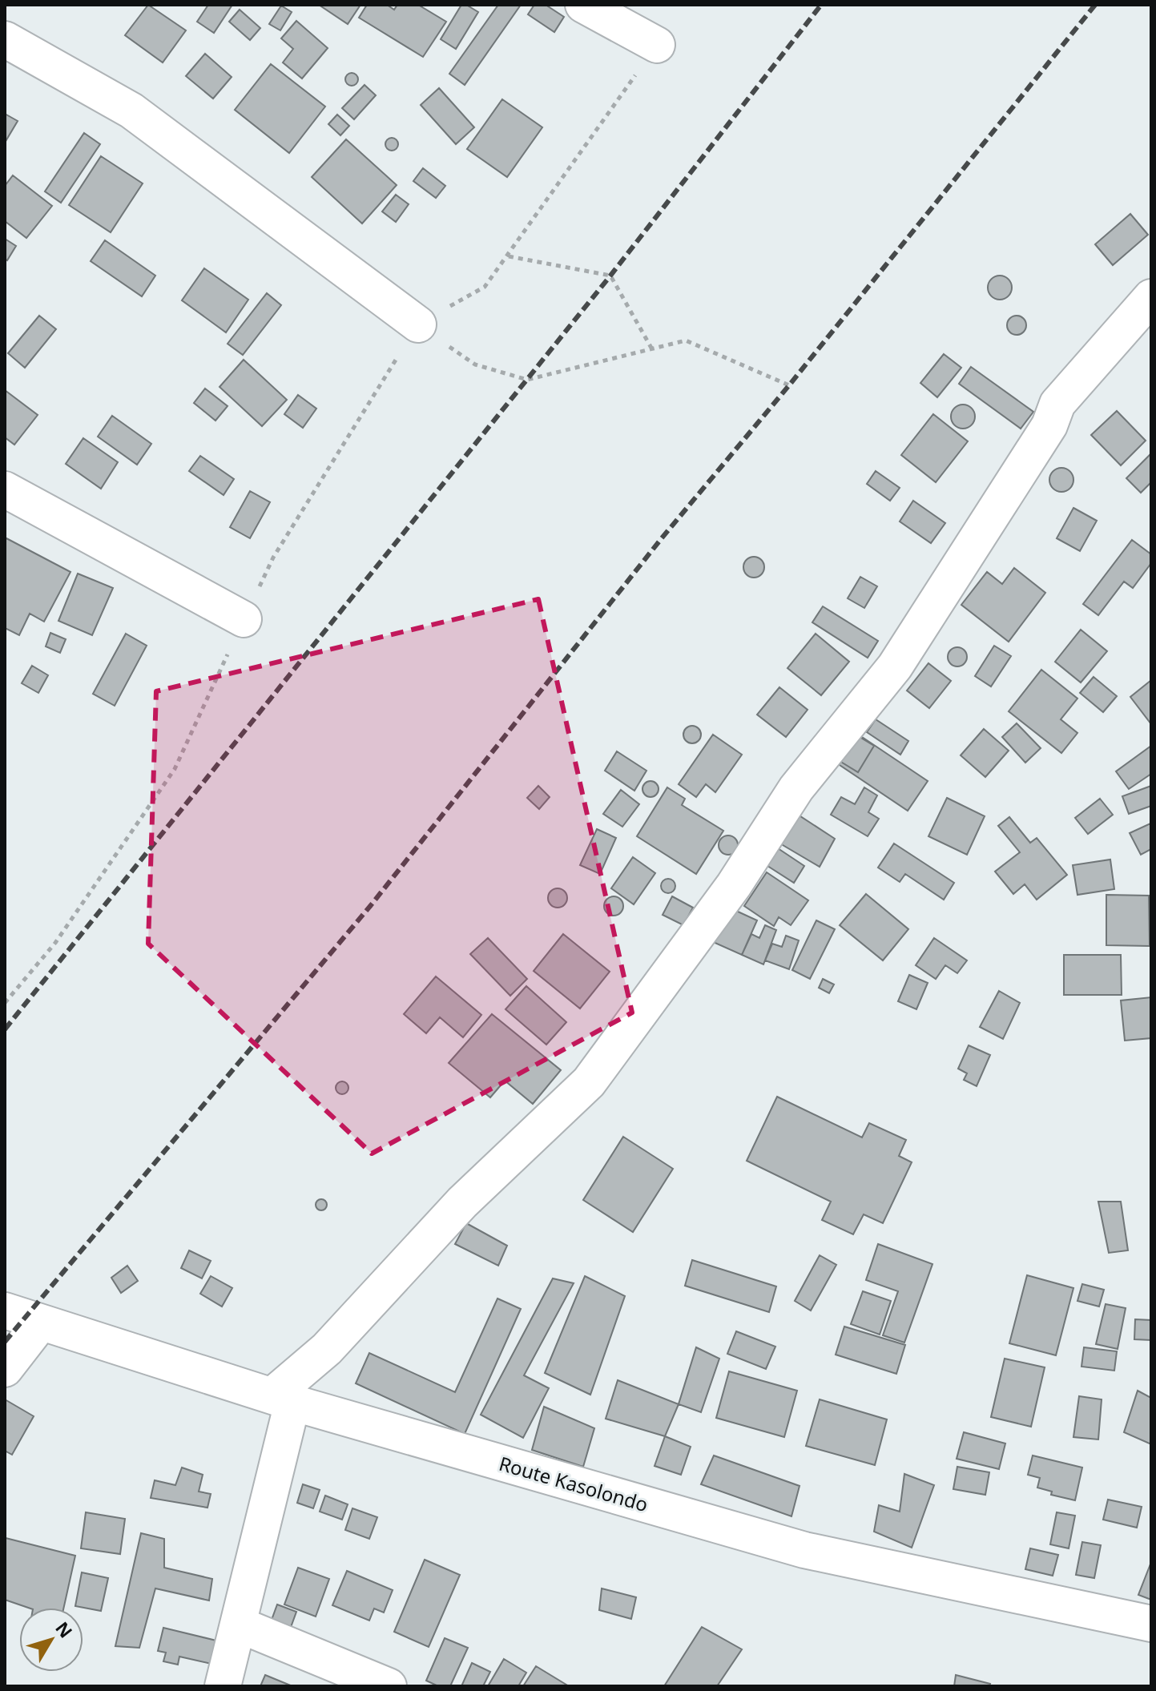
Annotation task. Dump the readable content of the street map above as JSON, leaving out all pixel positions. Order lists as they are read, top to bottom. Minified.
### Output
{"streets":{"street":["Route Kasolondo"]},"north":"top right"}
